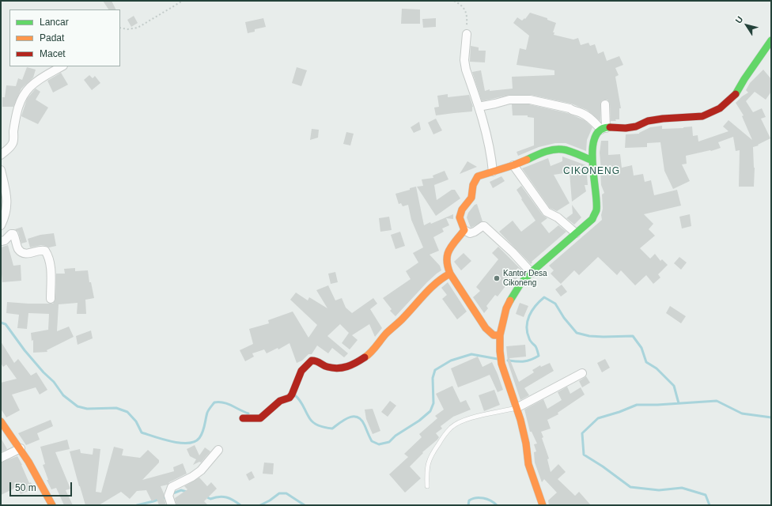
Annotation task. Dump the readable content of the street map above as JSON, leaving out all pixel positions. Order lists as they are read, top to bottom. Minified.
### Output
{"districts":["CIKONENG"],"places":["Kantor Desa Cikoneng"],"legend":["Lancar","Padat","Macet"],"scale_bar":"50 m","north":"top left"}
